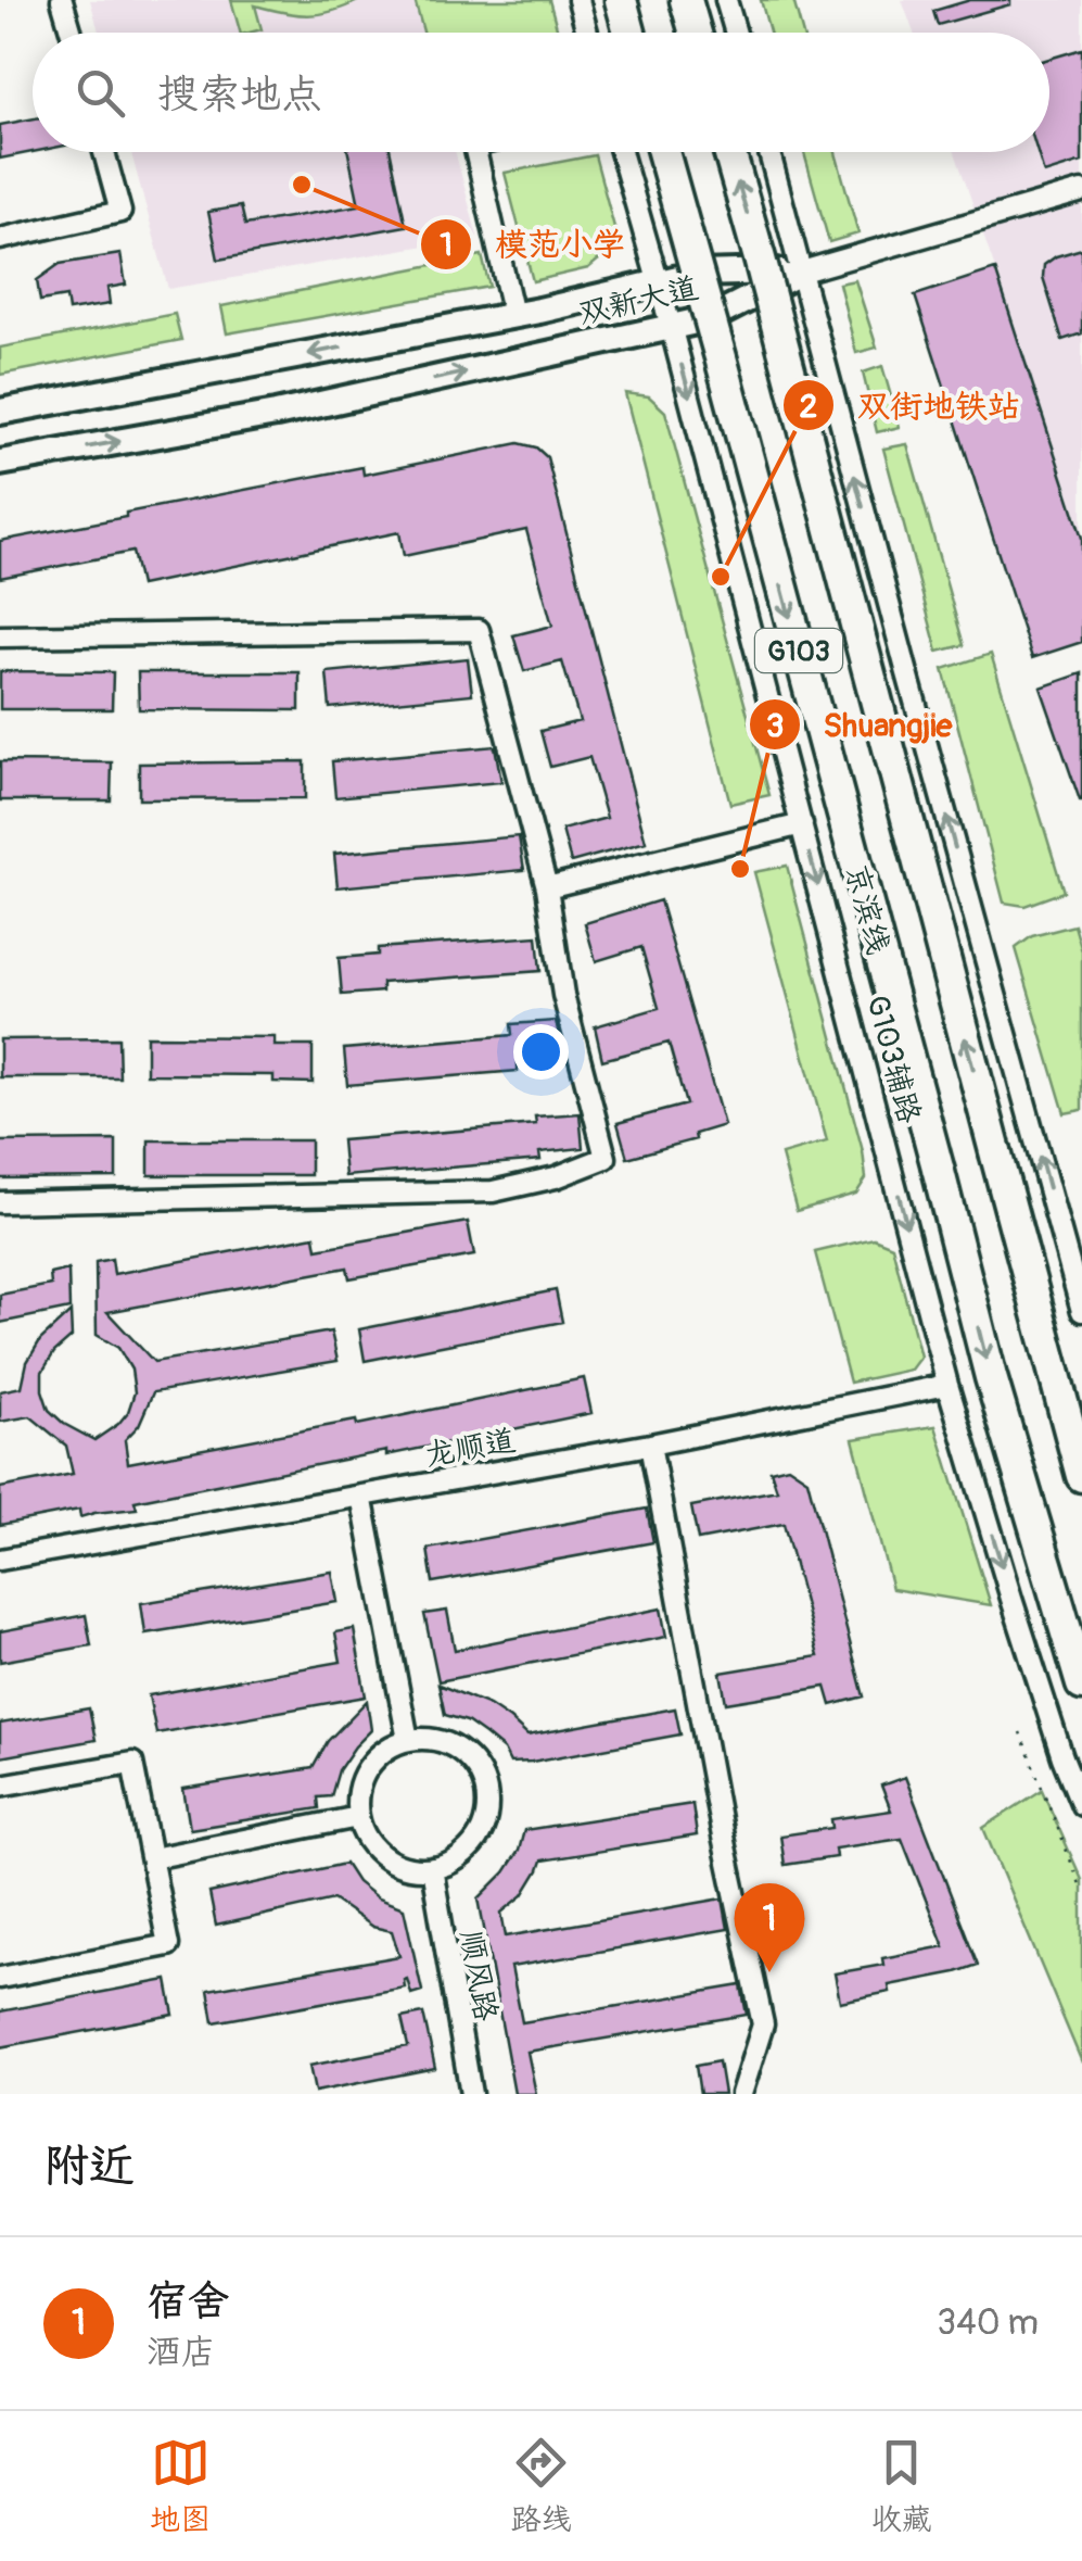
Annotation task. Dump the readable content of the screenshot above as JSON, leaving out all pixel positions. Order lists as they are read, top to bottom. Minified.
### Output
{"streets":{"highway":["G103","京滨线"],"main road":["双新大道"],"street":["G103辅路","龙顺道","顺风路"]},"crossings":[["双新大道","G103辅路"],["G103辅路","龙顺道"]],"places":["模范小学","双街地铁站","Shuangjie"],"page":{"search":"搜索地点","pins":"1","heading":"附近","list":[{"mark":"1","name":"宿舍","note":"酒店","value":"340 m"}],"nav":["地图","路线","收藏"]}}
